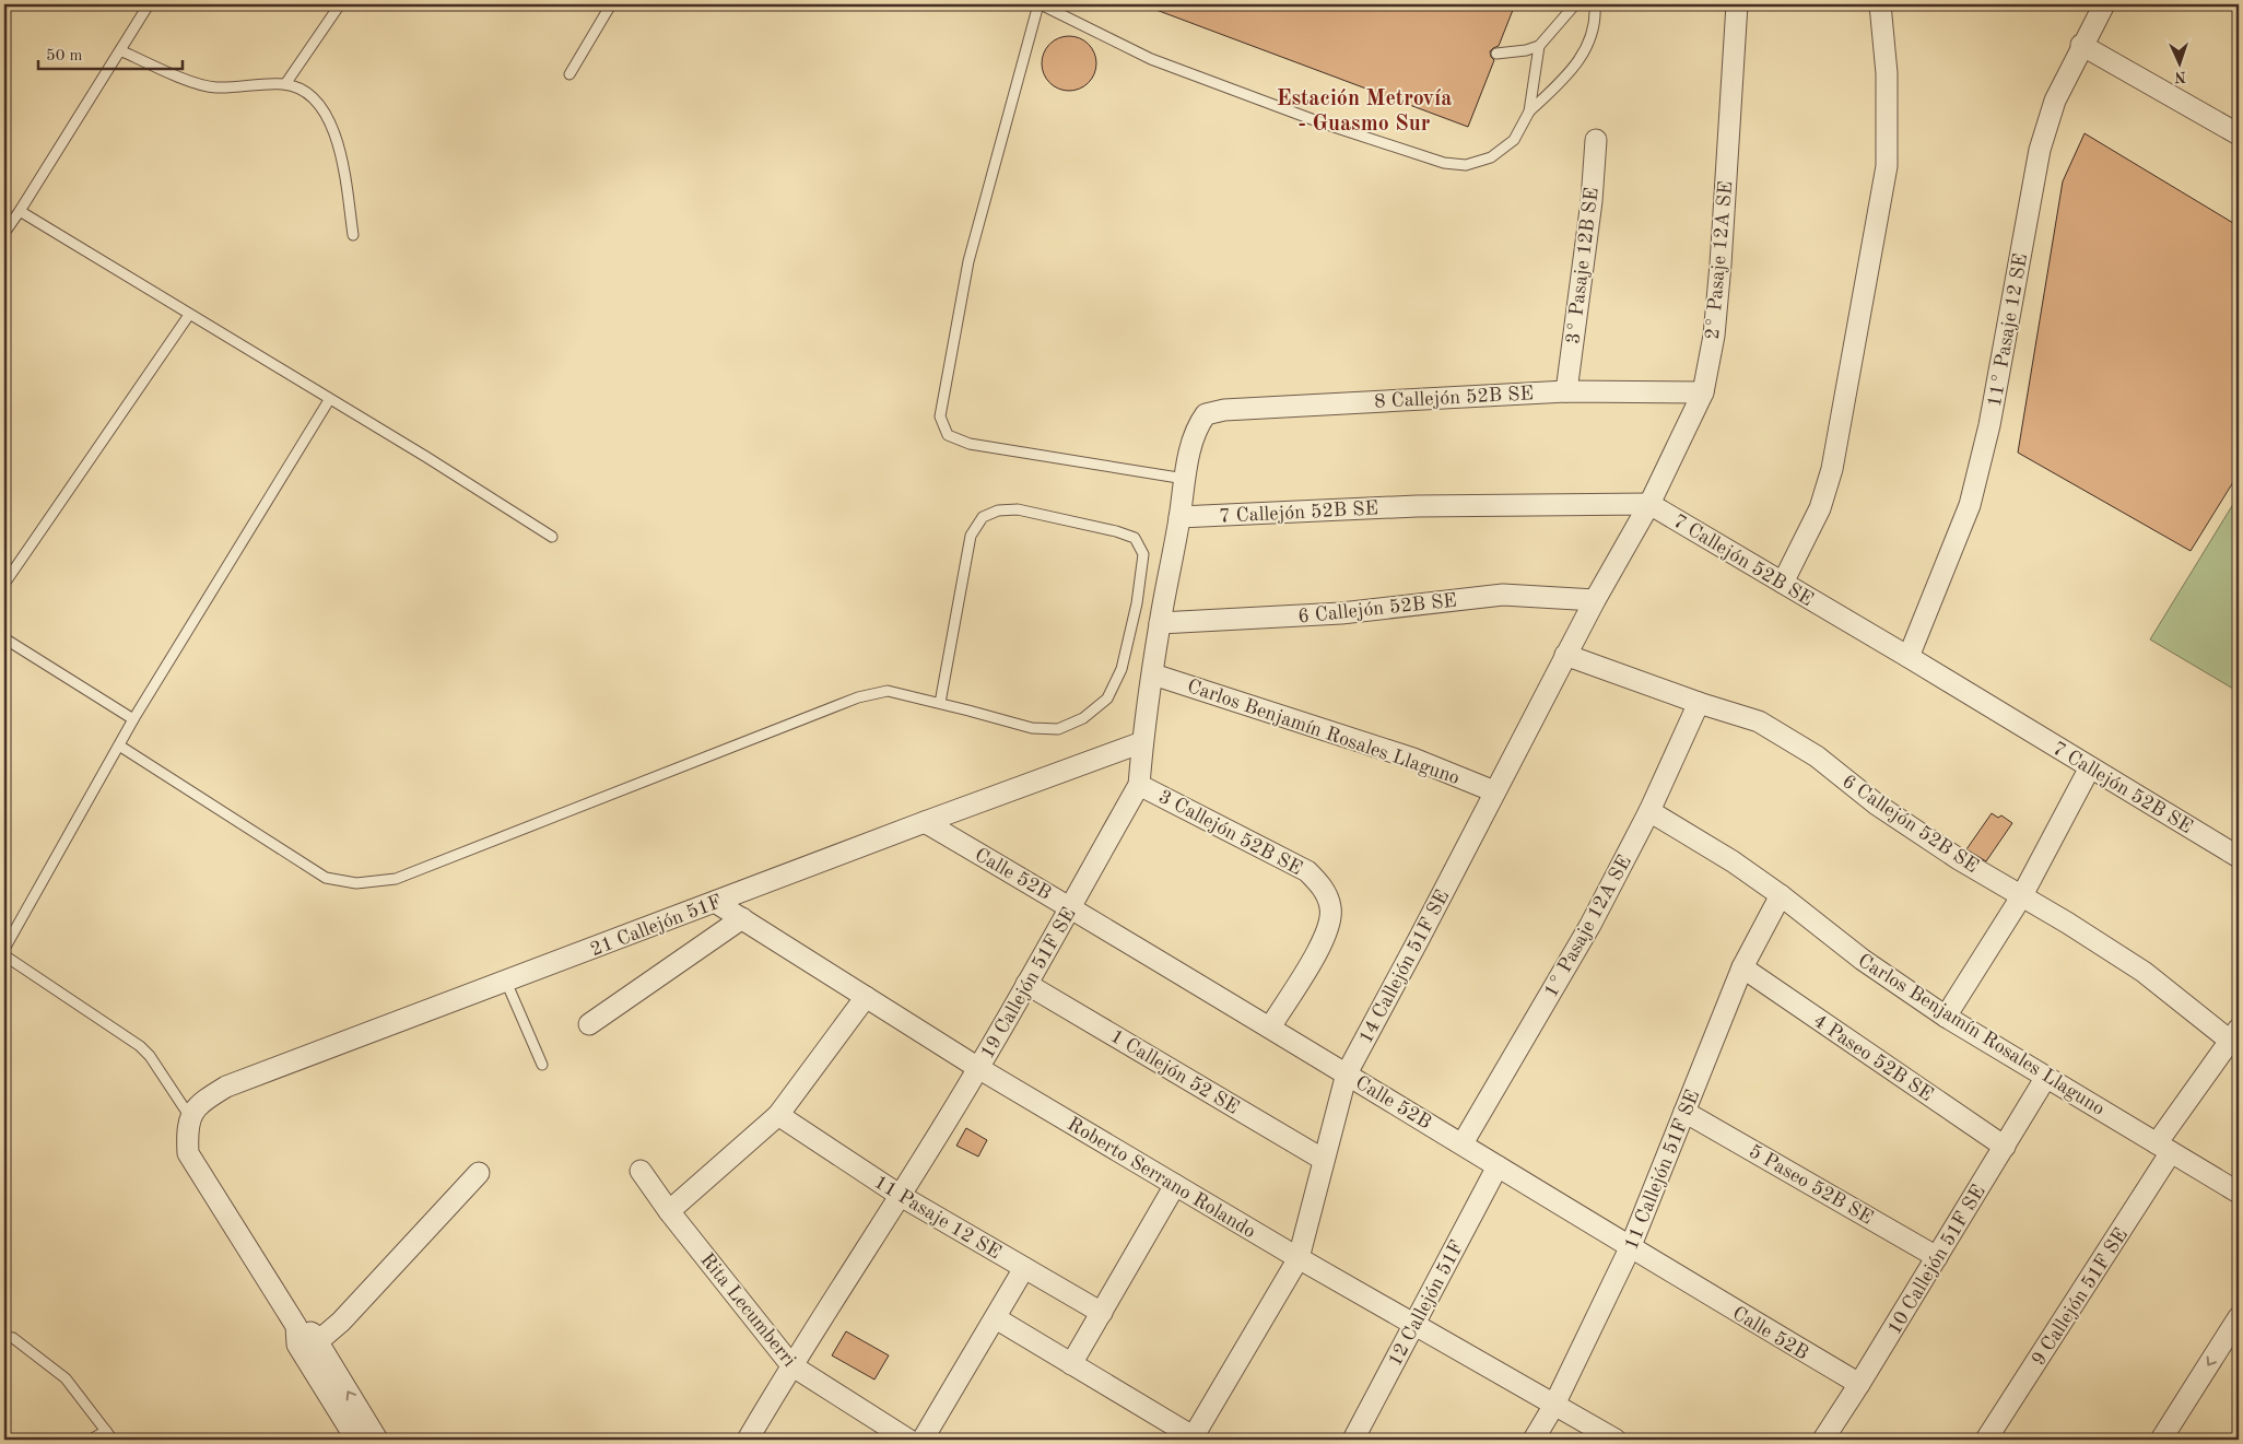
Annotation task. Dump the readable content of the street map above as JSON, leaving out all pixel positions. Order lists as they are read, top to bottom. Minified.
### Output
{"streets":{"street":["2° Pasaje 12A SE","3° Pasaje 12B SE","11° Pasaje 12 SE","8 Callejón 52B SE","7 Callejón 52B SE","6 Callejón 52B SE","Carlos Benjamín Rosales Llaguno","3 Callejón 52B SE","Calle 52B","21 Callejón 51F","1° Pasaje 12A SE","14 Callejón 51F SE","19 Callejón 51F SE","4 Paseo 52B SE","1 Callejón 52 SE","11 Callejón 51F SE","Roberto Serrano Rolando","5 Paseo 52B SE","11 Pasaje 12 SE","10 Callejón 51F SE","9 Callejón 51F SE","12 Callejón 51F","Rita Lecumberri"]},"crossings":[["2° Pasaje 12A SE","8 Callejón 52B SE"],["2° Pasaje 12A SE","7 Callejón 52B SE"],["2° Pasaje 12A SE","14 Callejón 51F SE"],["3° Pasaje 12B SE","8 Callejón 52B SE"],["11° Pasaje 12 SE","7 Callejón 52B SE"],["8 Callejón 52B SE","19 Callejón 51F SE"],["7 Callejón 52B SE","14 Callejón 51F SE"],["7 Callejón 52B SE","19 Callejón 51F SE"],["6 Callejón 52B SE","1° Pasaje 12A SE"],["6 Callejón 52B SE","14 Callejón 51F SE"],["6 Callejón 52B SE","19 Callejón 51F SE"],["6 Callejón 52B SE","9 Callejón 51F SE"],["Carlos Benjamín Rosales Llaguno","1° Pasaje 12A SE"],["Carlos Benjamín Rosales Llaguno","14 Callejón 51F SE"],["Carlos Benjamín Rosales Llaguno","19 Callejón 51F SE"],["Carlos Benjamín Rosales Llaguno","11 Callejón 51F SE"],["Carlos Benjamín Rosales Llaguno","10 Callejón 51F SE"],["Carlos Benjamín Rosales Llaguno","9 Callejón 51F SE"],["3 Callejón 52B SE","Calle 52B"],["3 Callejón 52B SE","19 Callejón 51F SE"],["Calle 52B","21 Callejón 51F"],["Calle 52B","1° Pasaje 12A SE"],["Calle 52B","14 Callejón 51F SE"],["Calle 52B","19 Callejón 51F SE"],["Calle 52B","11 Callejón 51F SE"],["Calle 52B","10 Callejón 51F SE"],["Calle 52B","12 Callejón 51F"],["21 Callejón 51F","19 Callejón 51F SE"],["21 Callejón 51F","Roberto Serrano Rolando"],["14 Callejón 51F SE","1 Callejón 52 SE"],["14 Callejón 51F SE","Roberto Serrano Rolando"],["19 Callejón 51F SE","1 Callejón 52 SE"],["19 Callejón 51F SE","Roberto Serrano Rolando"],["19 Callejón 51F SE","11 Pasaje 12 SE"],["19 Callejón 51F SE","Rita Lecumberri"],["4 Paseo 52B SE","11 Callejón 51F SE"],["4 Paseo 52B SE","10 Callejón 51F SE"],["11 Callejón 51F SE","Roberto Serrano Rolando"],["11 Callejón 51F SE","5 Paseo 52B SE"],["Roberto Serrano Rolando","12 Callejón 51F"],["5 Paseo 52B SE","10 Callejón 51F SE"]],"districts":["Estación Metrovía - Guasmo Sur"],"scale_bar":"50 m","north":"bottom"}
